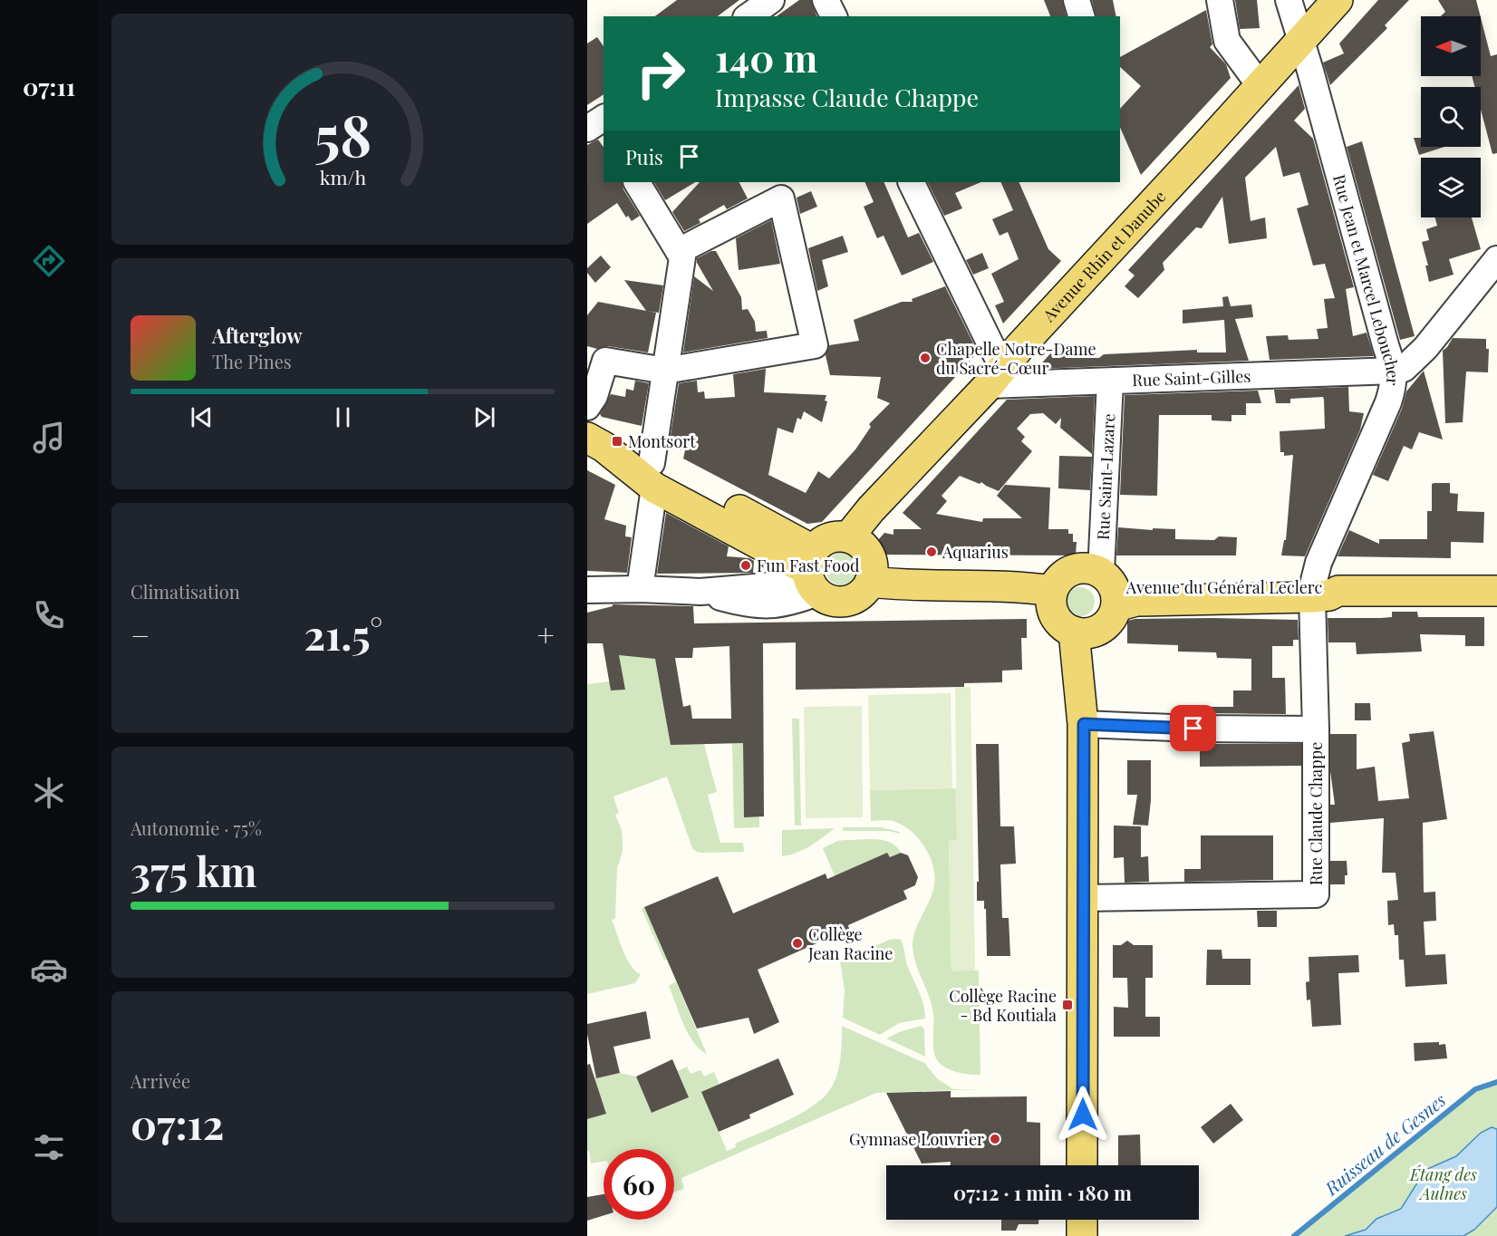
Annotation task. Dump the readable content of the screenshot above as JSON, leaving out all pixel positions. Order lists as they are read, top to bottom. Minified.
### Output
{"streets":{"main road":["Avenue Rhin et Danube","Avenue du Général Leclerc"],"street":["Rue Jean et Marcel Leboucher","Rue Saint-Gilles","Rue Saint-Lazare","Rue Claude Chappe"]},"crossings":[["Avenue Rhin et Danube","Rue Jean et Marcel Leboucher"],["Avenue Rhin et Danube","Rue Saint-Gilles"],["Rue Jean et Marcel Leboucher","Rue Saint-Gilles"],["Rue Jean et Marcel Leboucher","Avenue du Général Leclerc"],["Rue Jean et Marcel Leboucher","Rue Claude Chappe"],["Rue Saint-Gilles","Rue Saint-Lazare"],["Rue Saint-Lazare","Avenue du Général Leclerc"],["Avenue du Général Leclerc","Rue Claude Chappe"]],"water":["Ruisseau de Gesnes"],"parks":["Étang des Aulnes"],"places":{"other":["Chapelle Notre-Dame du Sacré-Cœur","Aquarius","Fun Fast Food","Collège Jean Racine","Gymnase Louvrier"],"transit":["Montsort","Collège Racine - Bd Koutiala"]},"north":"left","page":{"tabs":"07:11","turn":["140 m","Impasse Claude Chappe"],"then":"Puis","song":["Afterglow","The Pines"],"tile":["Climatisation",["Autonomie · 75%","375 km"],["Arrivée","07:12"]],"heat":["−","21.5°","+"],"limit":"60","trip":"07:12 · 1 min · 180 m","gauge":["58","km/h"]}}
